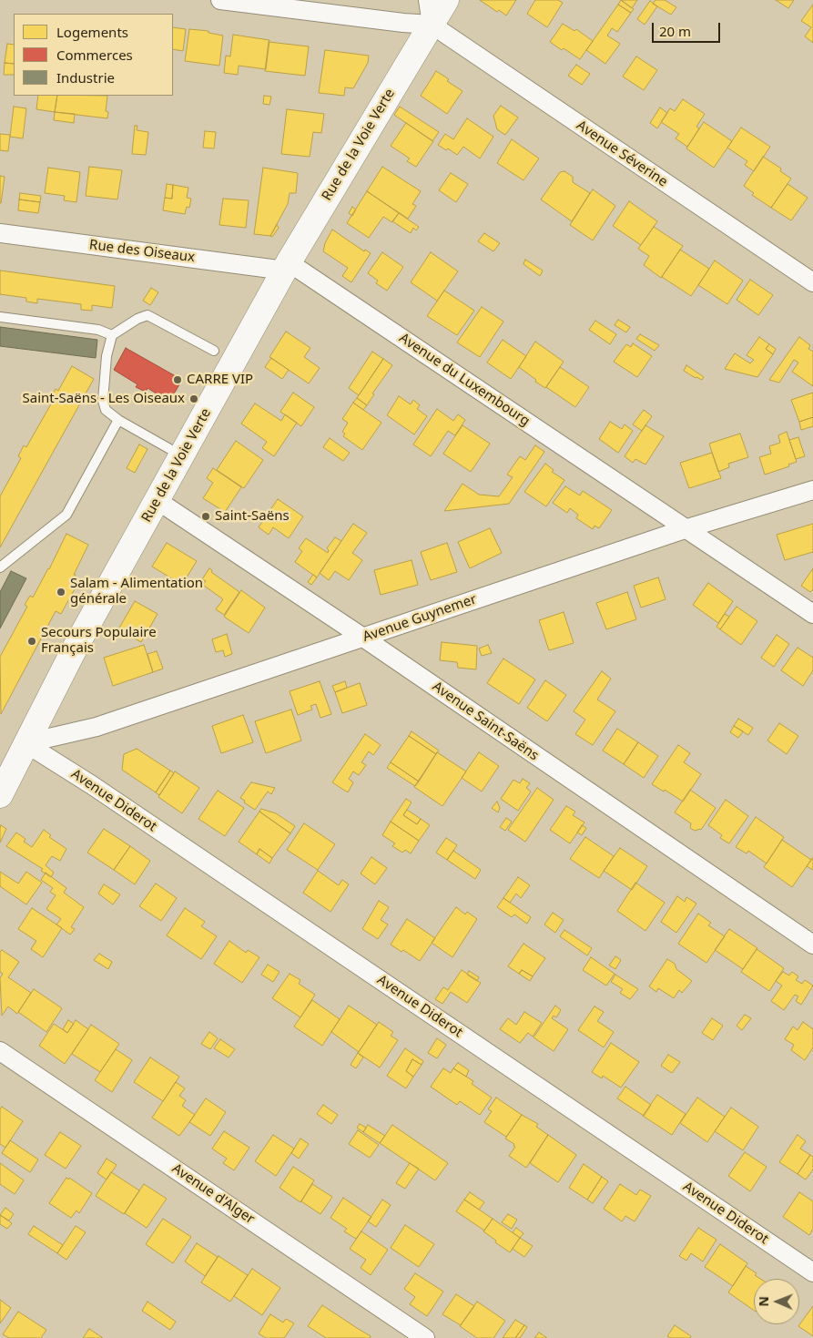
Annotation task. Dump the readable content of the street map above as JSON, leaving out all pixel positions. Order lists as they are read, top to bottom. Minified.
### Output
{"streets":{"street":["Rue de la Voie Verte","Avenue Séverine","Rue des Oiseaux","Avenue du Luxembourg","Avenue Guynemer","Avenue Saint-Saëns","Avenue Diderot","Avenue d'Alger"]},"crossings":[["Rue de la Voie Verte","Avenue Séverine"],["Rue de la Voie Verte","Rue des Oiseaux"],["Rue de la Voie Verte","Avenue du Luxembourg"],["Rue de la Voie Verte","Avenue Guynemer"],["Rue de la Voie Verte","Avenue Saint-Saëns"],["Rue de la Voie Verte","Avenue Diderot"],["Rue des Oiseaux","Avenue du Luxembourg"],["Avenue du Luxembourg","Avenue Guynemer"],["Avenue Guynemer","Avenue Saint-Saëns"],["Avenue Guynemer","Avenue Diderot"]],"places":["CARRE VIP","Saint-Saëns - Les Oiseaux","Saint-Saëns","Salam - Alimentation générale","Secours Populaire Français"],"legend":["Logements","Commerces","Industrie"],"scale_bar":"20 m","north":"left"}
